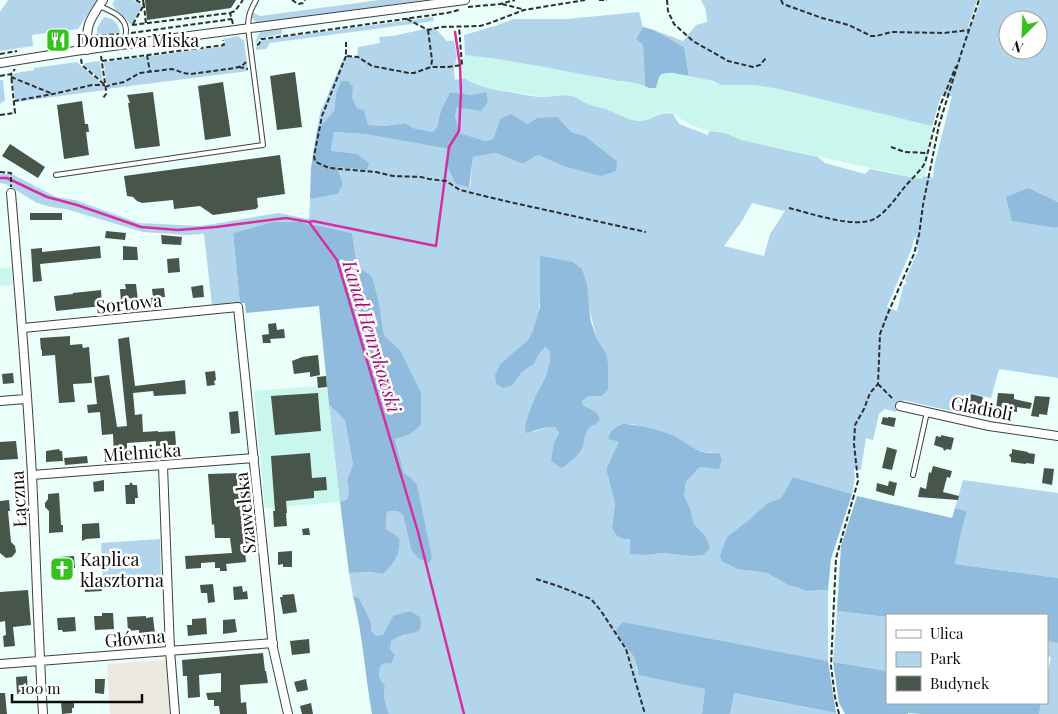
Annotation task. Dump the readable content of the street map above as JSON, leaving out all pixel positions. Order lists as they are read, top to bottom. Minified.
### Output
{"streets":{"street":["Sortowa","Gladioli","Mielnicka","Łączna","Szawelska","Główna"]},"crossings":[["Sortowa","Łączna"],["Sortowa","Szawelska"],["Mielnicka","Łączna"],["Mielnicka","Szawelska"],["Łączna","Główna"],["Szawelska","Główna"]],"water":["Kanał Henrykowski"],"places":{"restaurant":["Domowa Miska"],"church":["Kaplica klasztorna"]},"legend":["Ulica","Park","Budynek"],"scale_bar":"100 m","north":"bottom left"}
